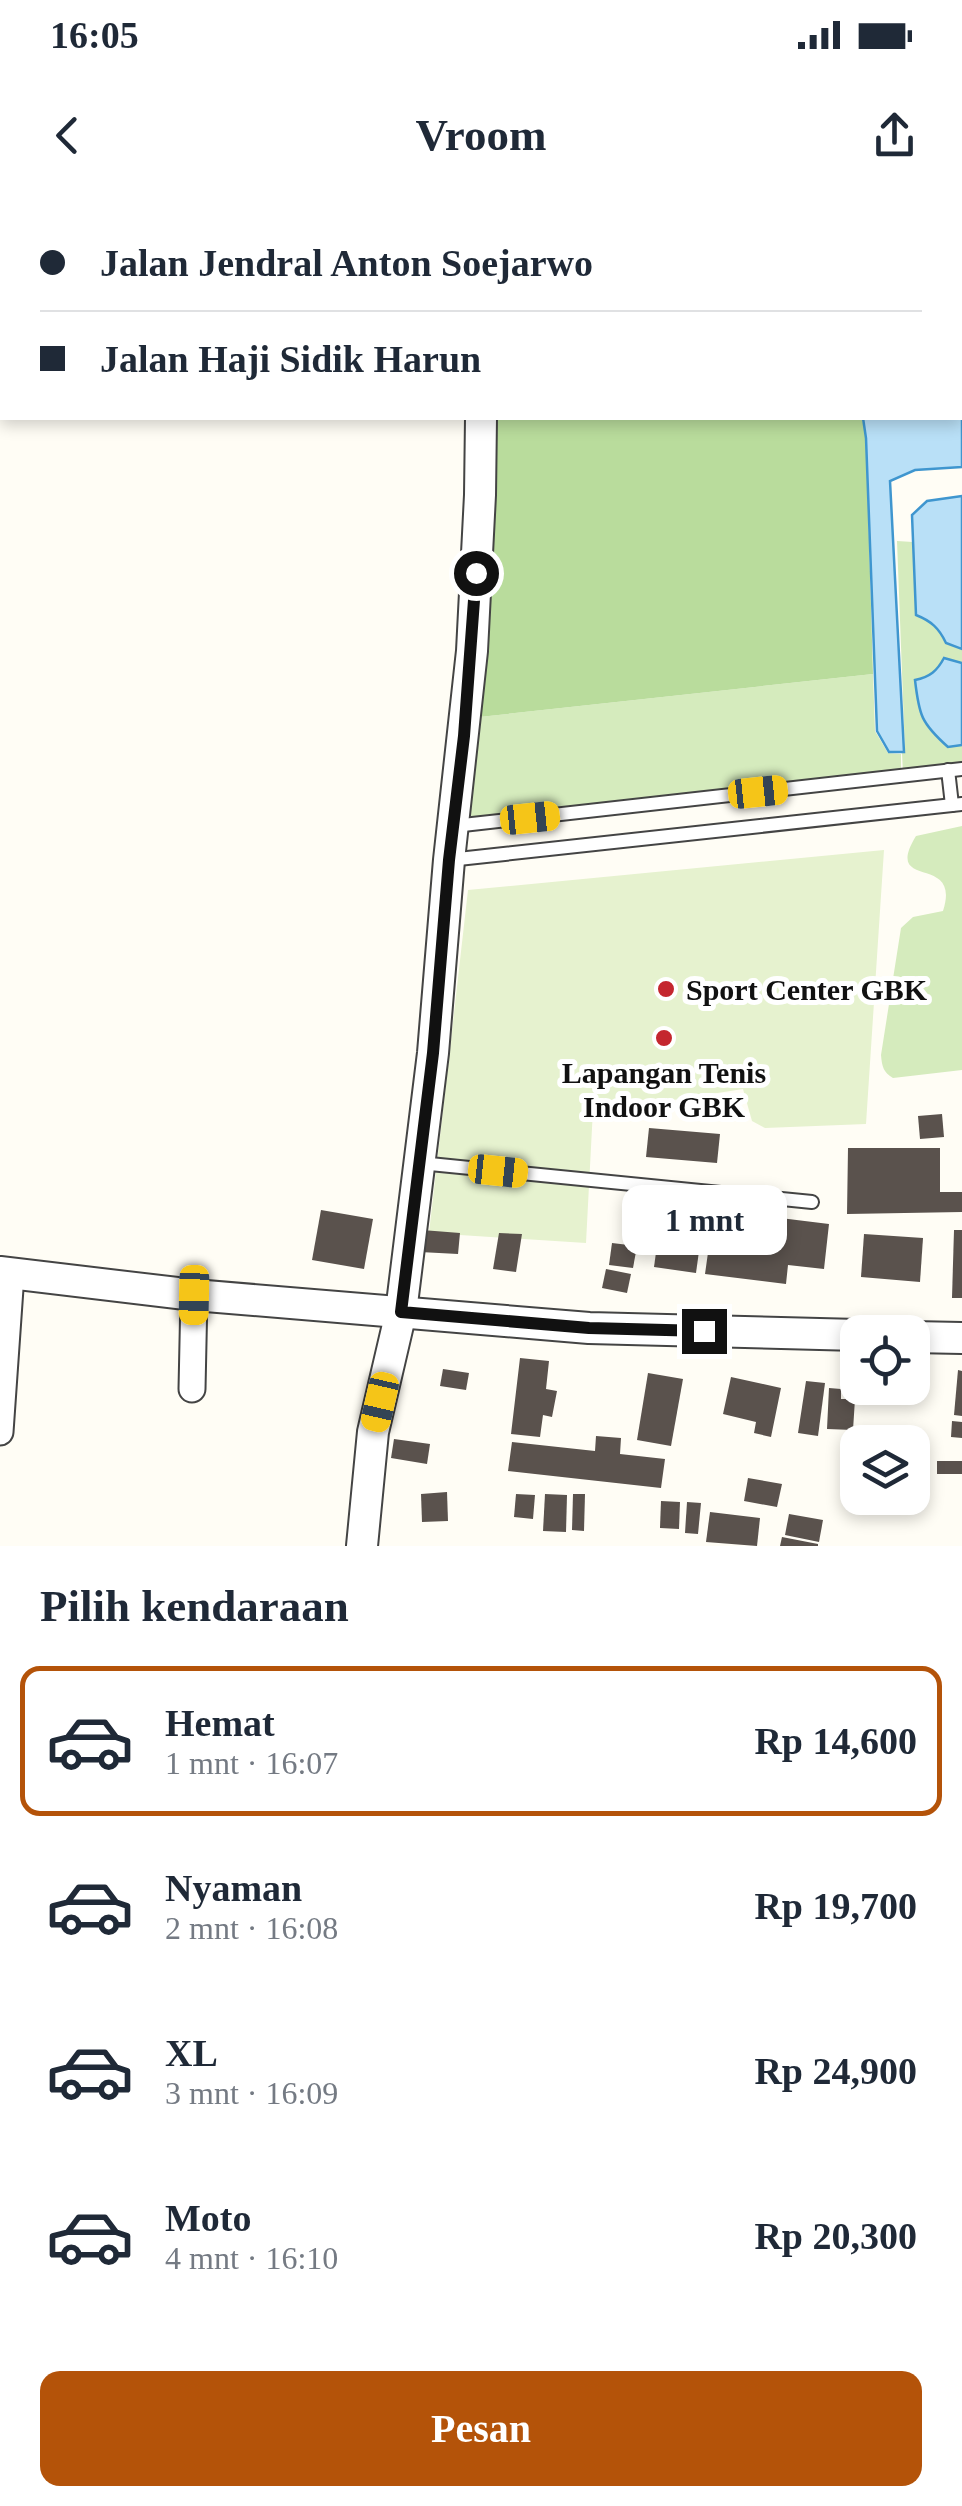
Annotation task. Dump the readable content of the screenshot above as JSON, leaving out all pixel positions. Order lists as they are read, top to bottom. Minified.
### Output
{"places":["Sport Center GBK","Lapangan Tenis Indoor GBK"],"page":{"status":"16:05","header":"Vroom","banner":["Jalan Jendral Anton Soejarwo","Jalan Haji Sidik Harun"],"bubble":"1 mnt","heading":"Pilih kendaraan","list":[{"name":"Hemat","note":"1 mnt · 16:07","value":"Rp 14,600"},{"name":"Nyaman","note":"2 mnt · 16:08","value":"Rp 19,700"},{"name":"XL","note":"3 mnt · 16:09","value":"Rp 24,900"},{"name":"Moto","note":"4 mnt · 16:10","value":"Rp 20,300"}],"buttons":"Pesan"}}
